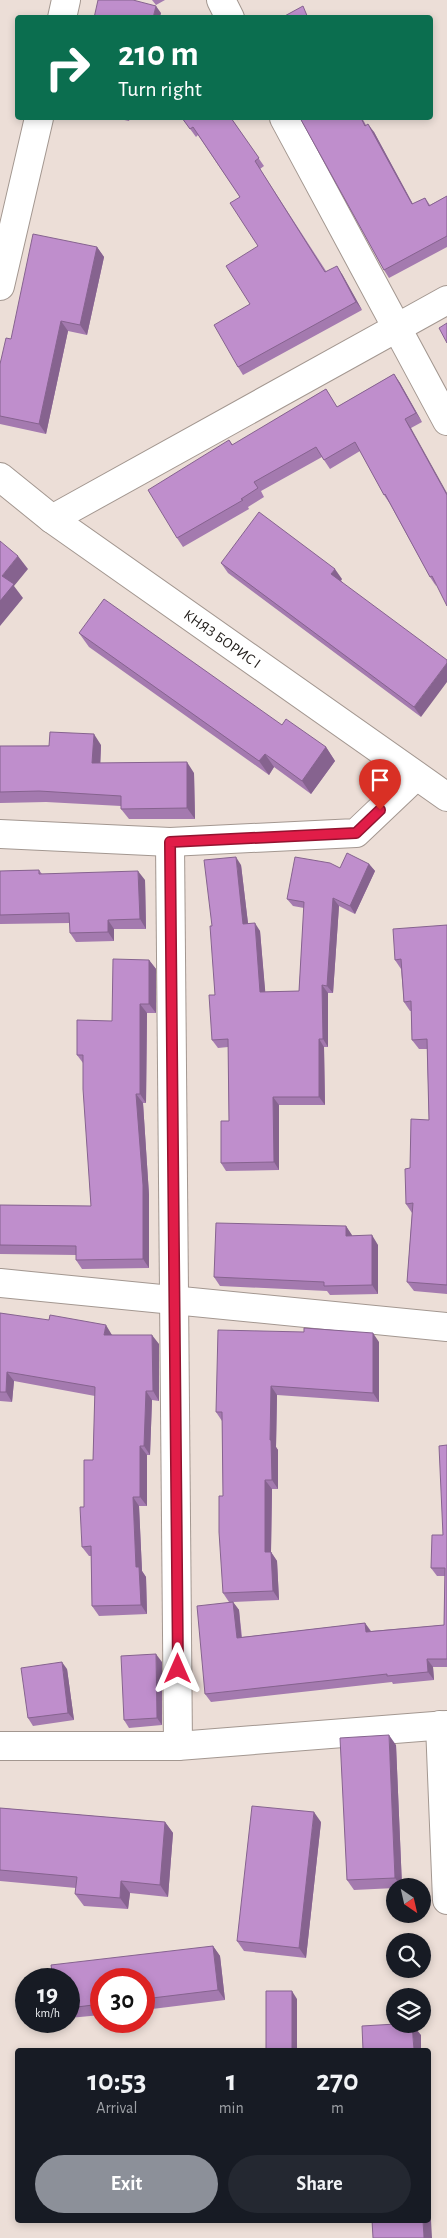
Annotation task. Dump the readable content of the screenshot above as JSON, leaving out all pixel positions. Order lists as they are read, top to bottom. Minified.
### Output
{"streets":{"street":["КНЯЗ БОРИС I"]},"north":"bottom right","page":{"turn":["210 m","Turn right"],"speed":"19 km/h","limit":"30","eta":["10:53","Arrival","1","min","270","m"],"buttons":["Exit","Share"]}}
